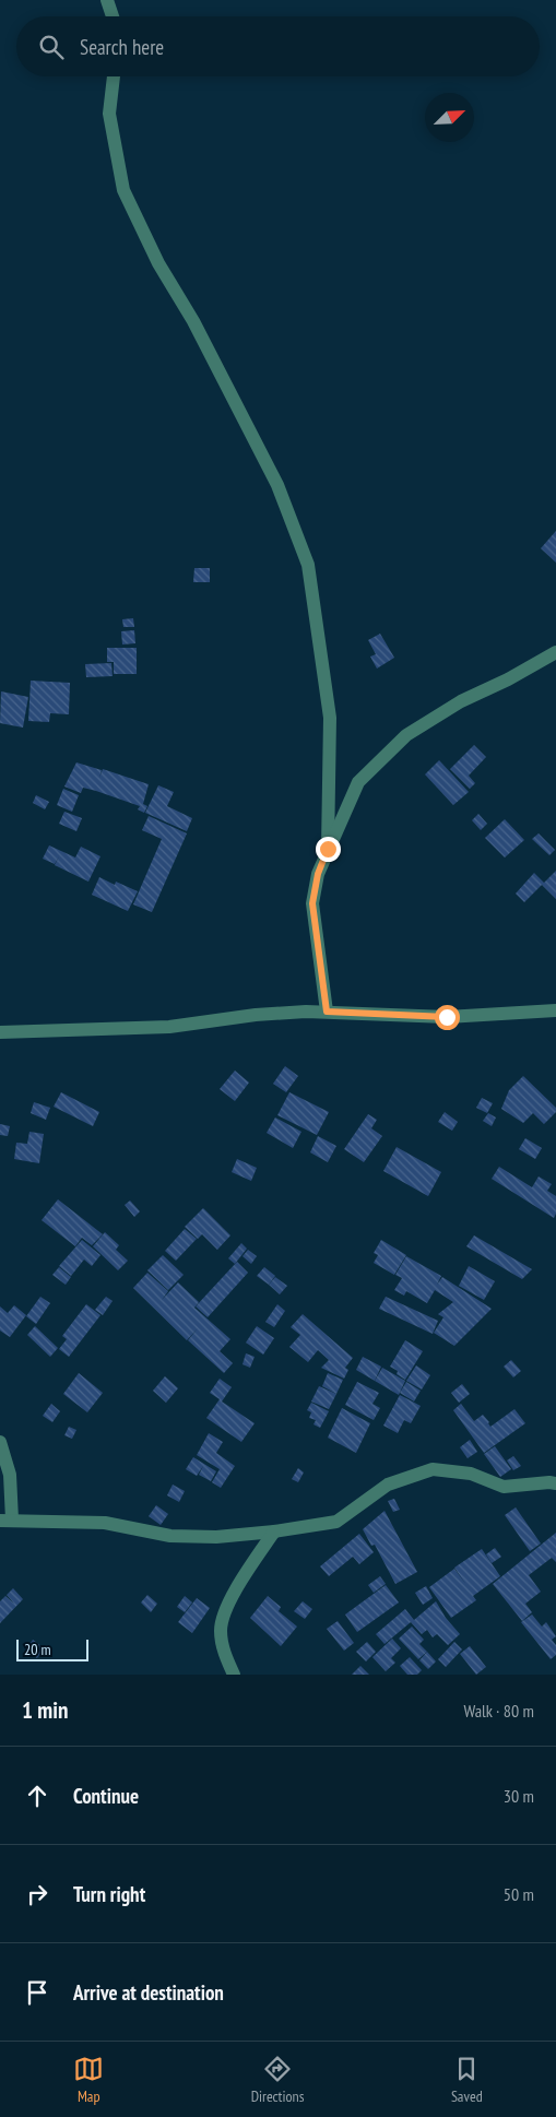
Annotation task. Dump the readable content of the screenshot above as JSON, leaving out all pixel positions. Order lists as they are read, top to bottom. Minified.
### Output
{"scale_bar":"20 m","north":"top right","page":{"search":"Search here","scale":"20 m","heading":["1 min","Walk · 80 m"],"list":[["Continue","30 m"],["Turn right","50 m"],"Arrive at destination"],"nav":["Map","Directions","Saved"]}}
